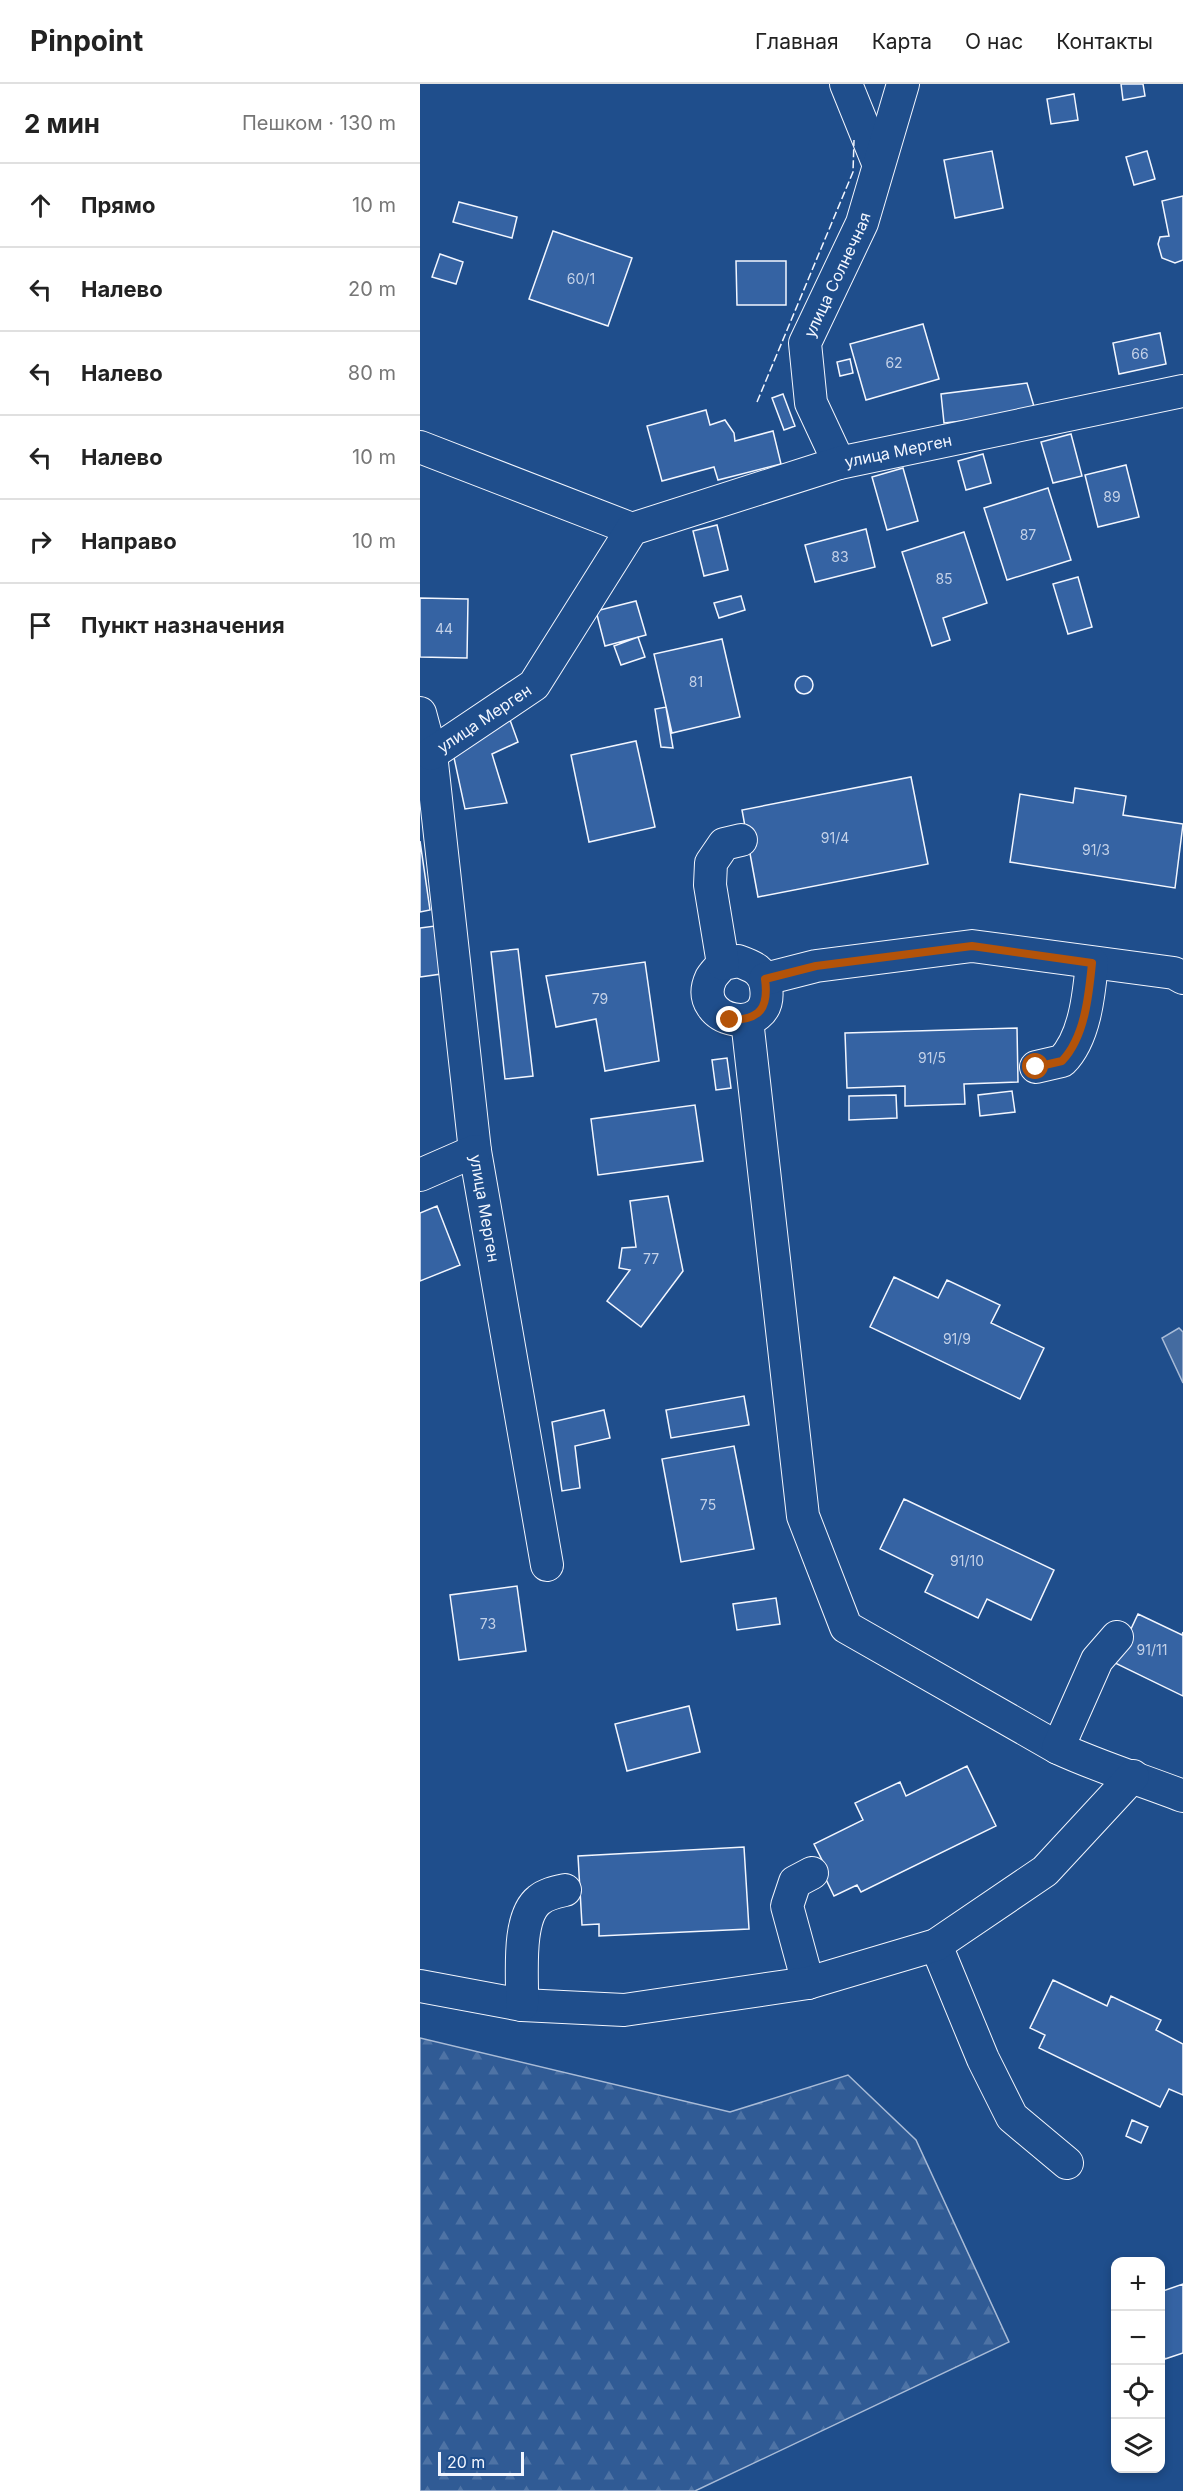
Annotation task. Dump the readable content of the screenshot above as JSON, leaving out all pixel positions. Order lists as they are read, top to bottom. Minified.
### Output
{"streets":{"street":["улица Солнечная","улица Мерген"]},"crossings":[["улица Солнечная","улица Мерген"]],"house_numbers":["60/1","66","62","89","87","83","85","44","81","91/4","91/3","79","91/5","77","91/9","75","91/10","73","91/11"],"scale_bar":"20 m","page":{"header":"Pinpoint","nav":["Главная","Карта","О нас","Контакты"],"heading":["2 мин","Пешком · 130 m"],"list":[["Прямо","10 m"],["Налево","20 m"],["Налево","80 m"],["Налево","10 m"],["Направо","10 m"],"Пункт назначения"],"map_buttons":["+","−"],"scale":"20 m"}}
